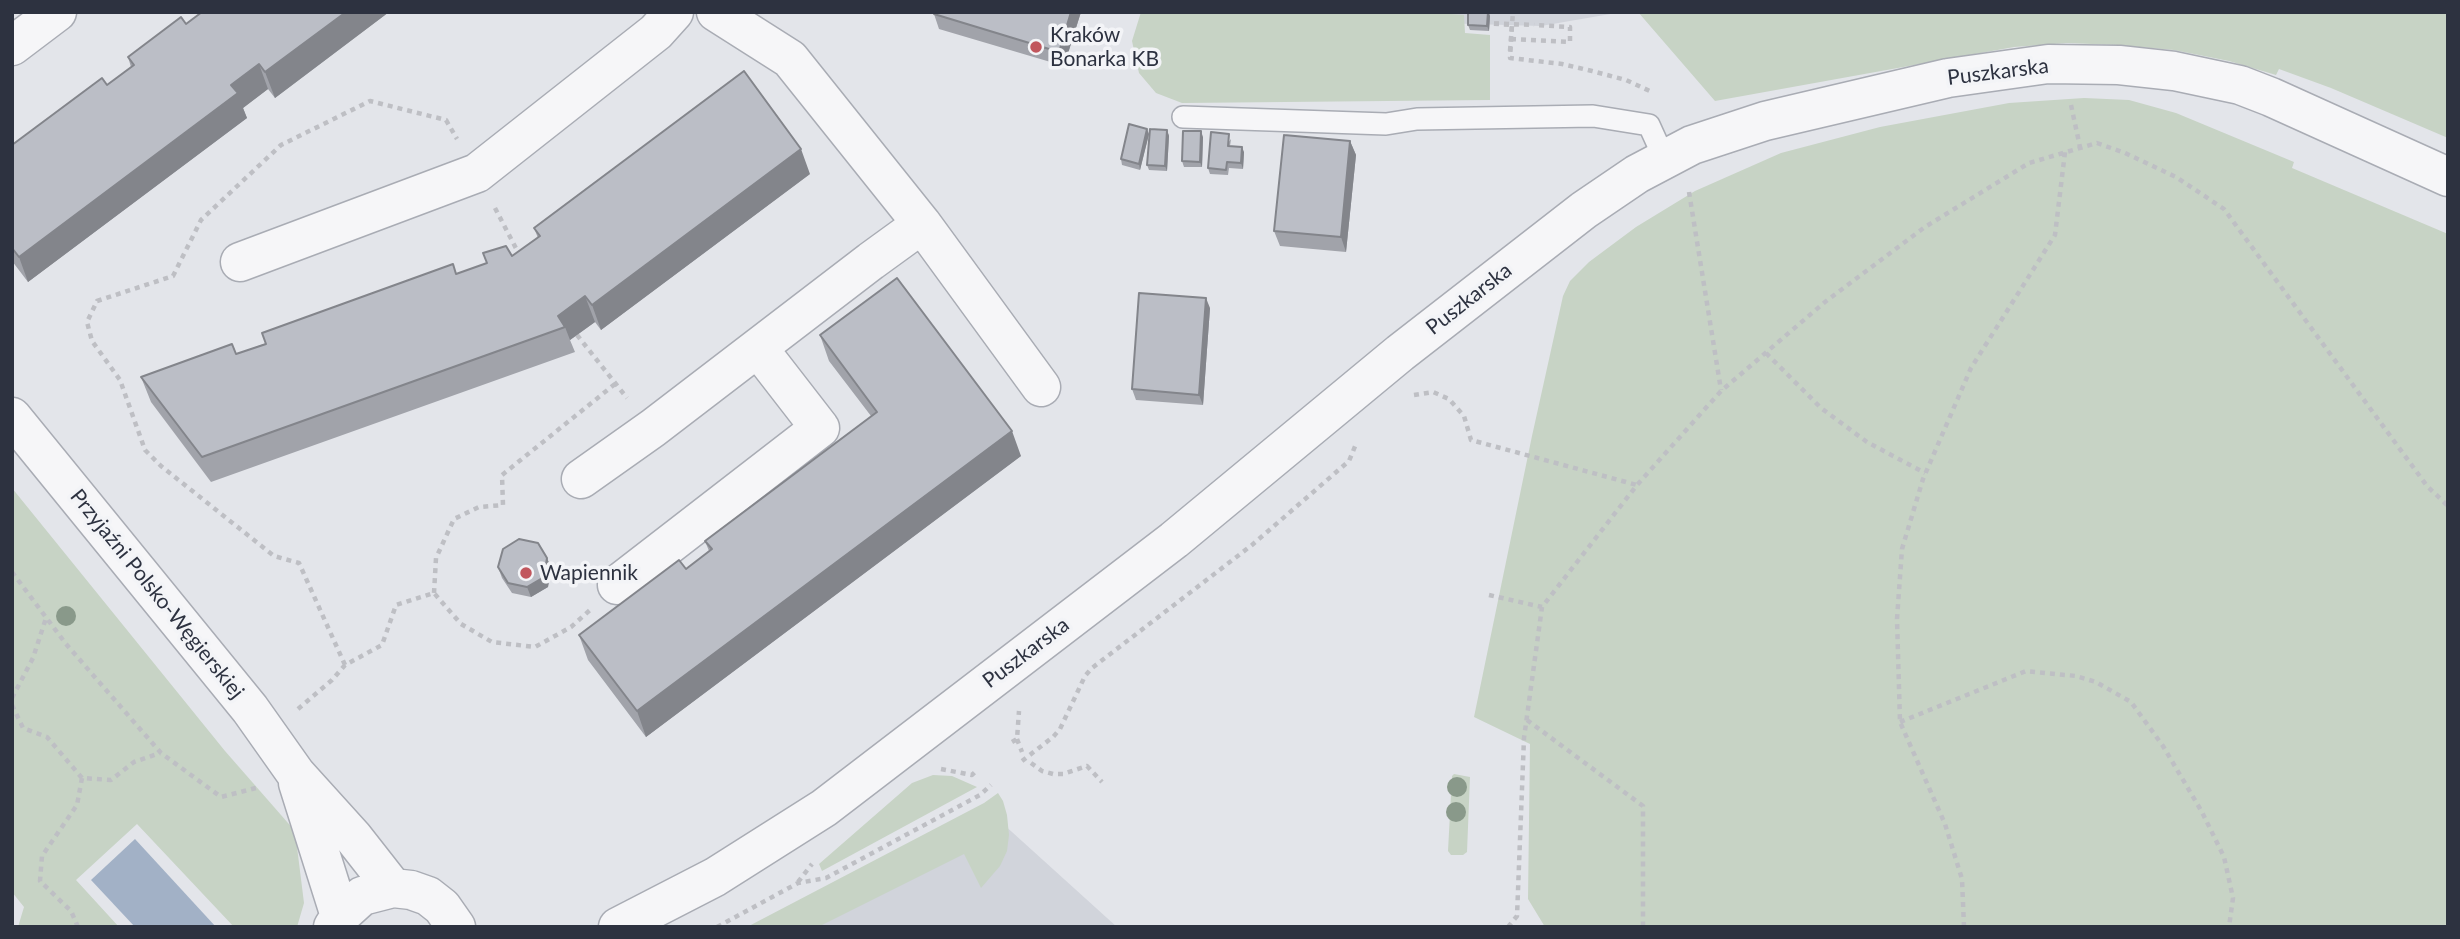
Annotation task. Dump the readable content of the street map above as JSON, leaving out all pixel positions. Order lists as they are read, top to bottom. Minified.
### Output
{"streets":{"street":["Puszkarska","Przyjaźni Polsko-Węgierskiej"]},"places":["Kraków Bonarka KB","Wapiennik"]}
